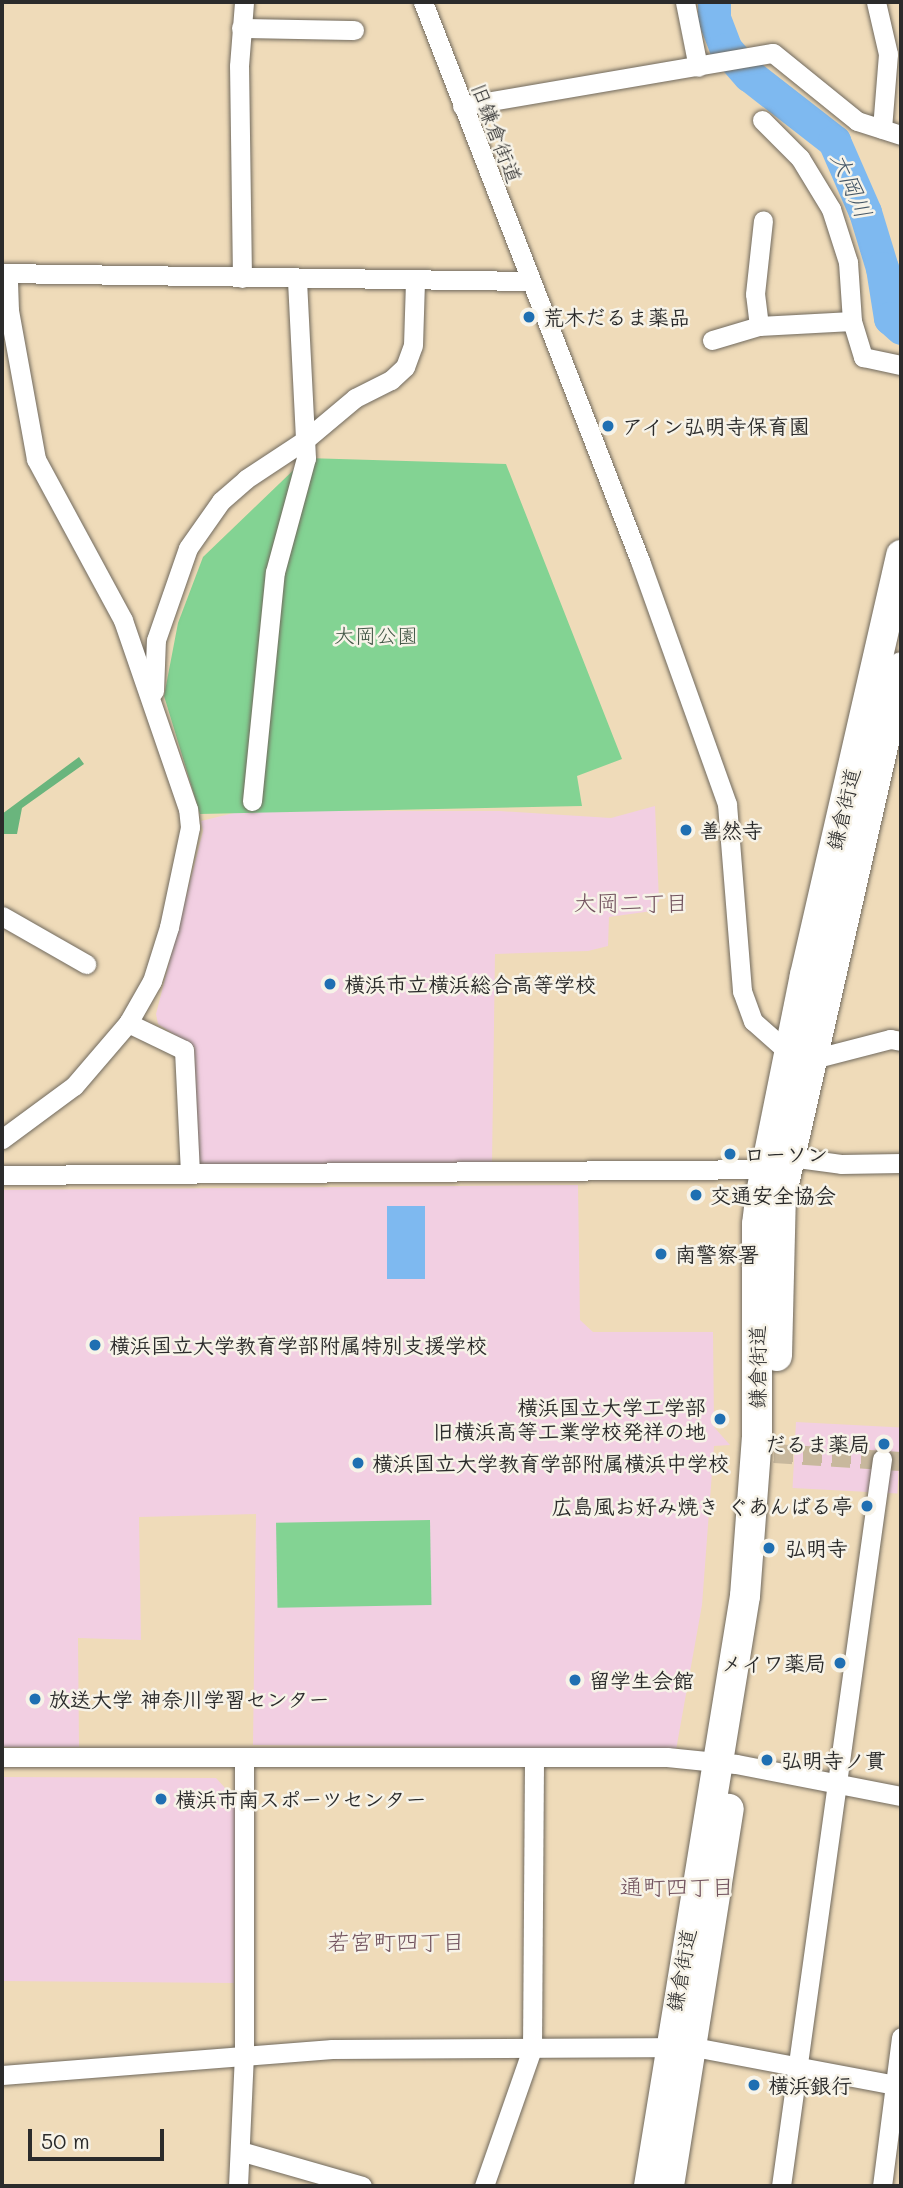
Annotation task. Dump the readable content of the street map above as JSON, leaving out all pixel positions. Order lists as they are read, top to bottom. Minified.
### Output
{"streets":{"main road":["鎌倉街道"],"street":["旧鎌倉街道"]},"crossings":[["旧鎌倉街道","鎌倉街道"]],"districts":["大岡二丁目","通町四丁目","若宮町四丁目"],"water":["大岡川"],"parks":["大岡公園"],"places":["荒木だるま薬品","アイン弘明寺保育園","善然寺","横浜市立横浜総合高等学校","ローソン","交通安全協会","南警察署","横浜国立大学教育学部附属特別支援学校","横浜国立大学工学部 旧横浜高等工業学校発祥の地","だるま薬局","横浜国立大学教育学部附属横浜中学校","広島風お好み焼き ぐあんばる亭","弘明寺","メイワ薬局","留学生会館","放送大学 神奈川学習センター","弘明寺ノ貫","横浜市南スポーツセンター","横浜銀行"],"scale_bar":"50 m"}
